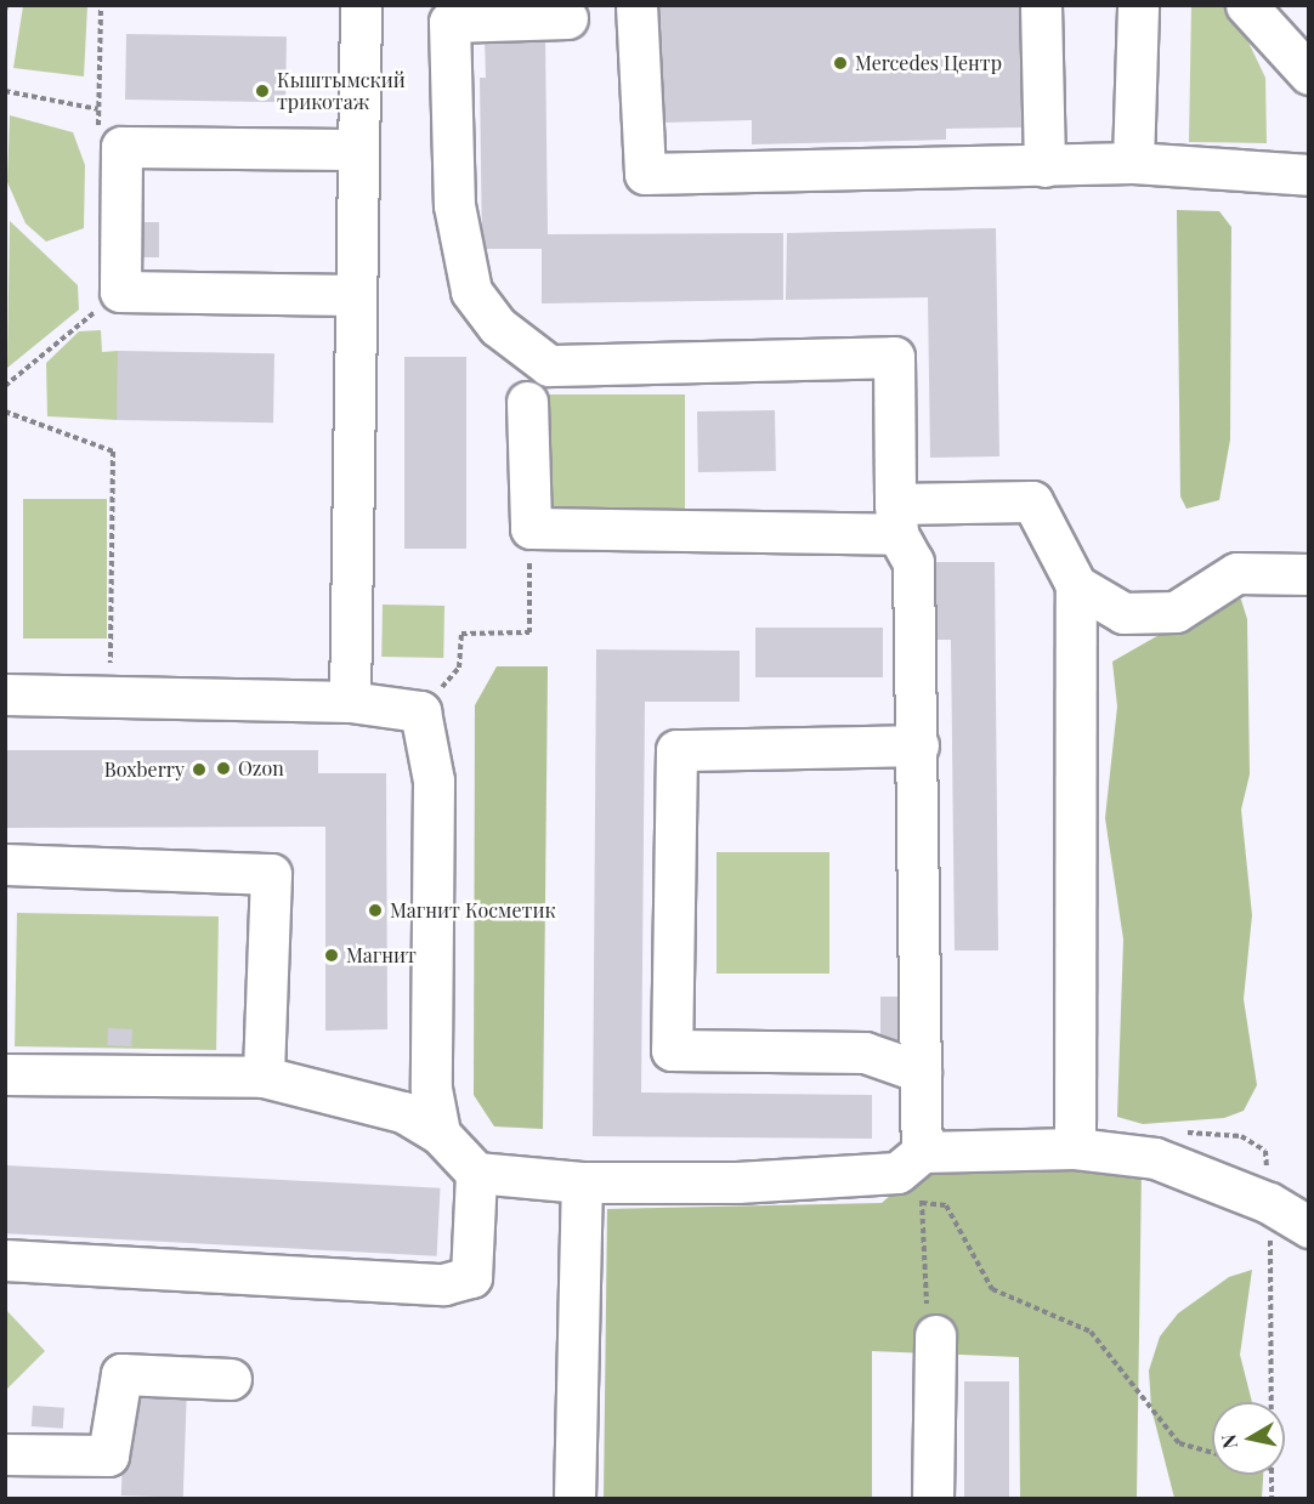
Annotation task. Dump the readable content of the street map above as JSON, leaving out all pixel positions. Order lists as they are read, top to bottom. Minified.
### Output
{"places":["Mercedes Центр","Кыштымский трикотаж","Ozon","Boxberry","Магнит Косметик","Магнит"],"north":"left"}
